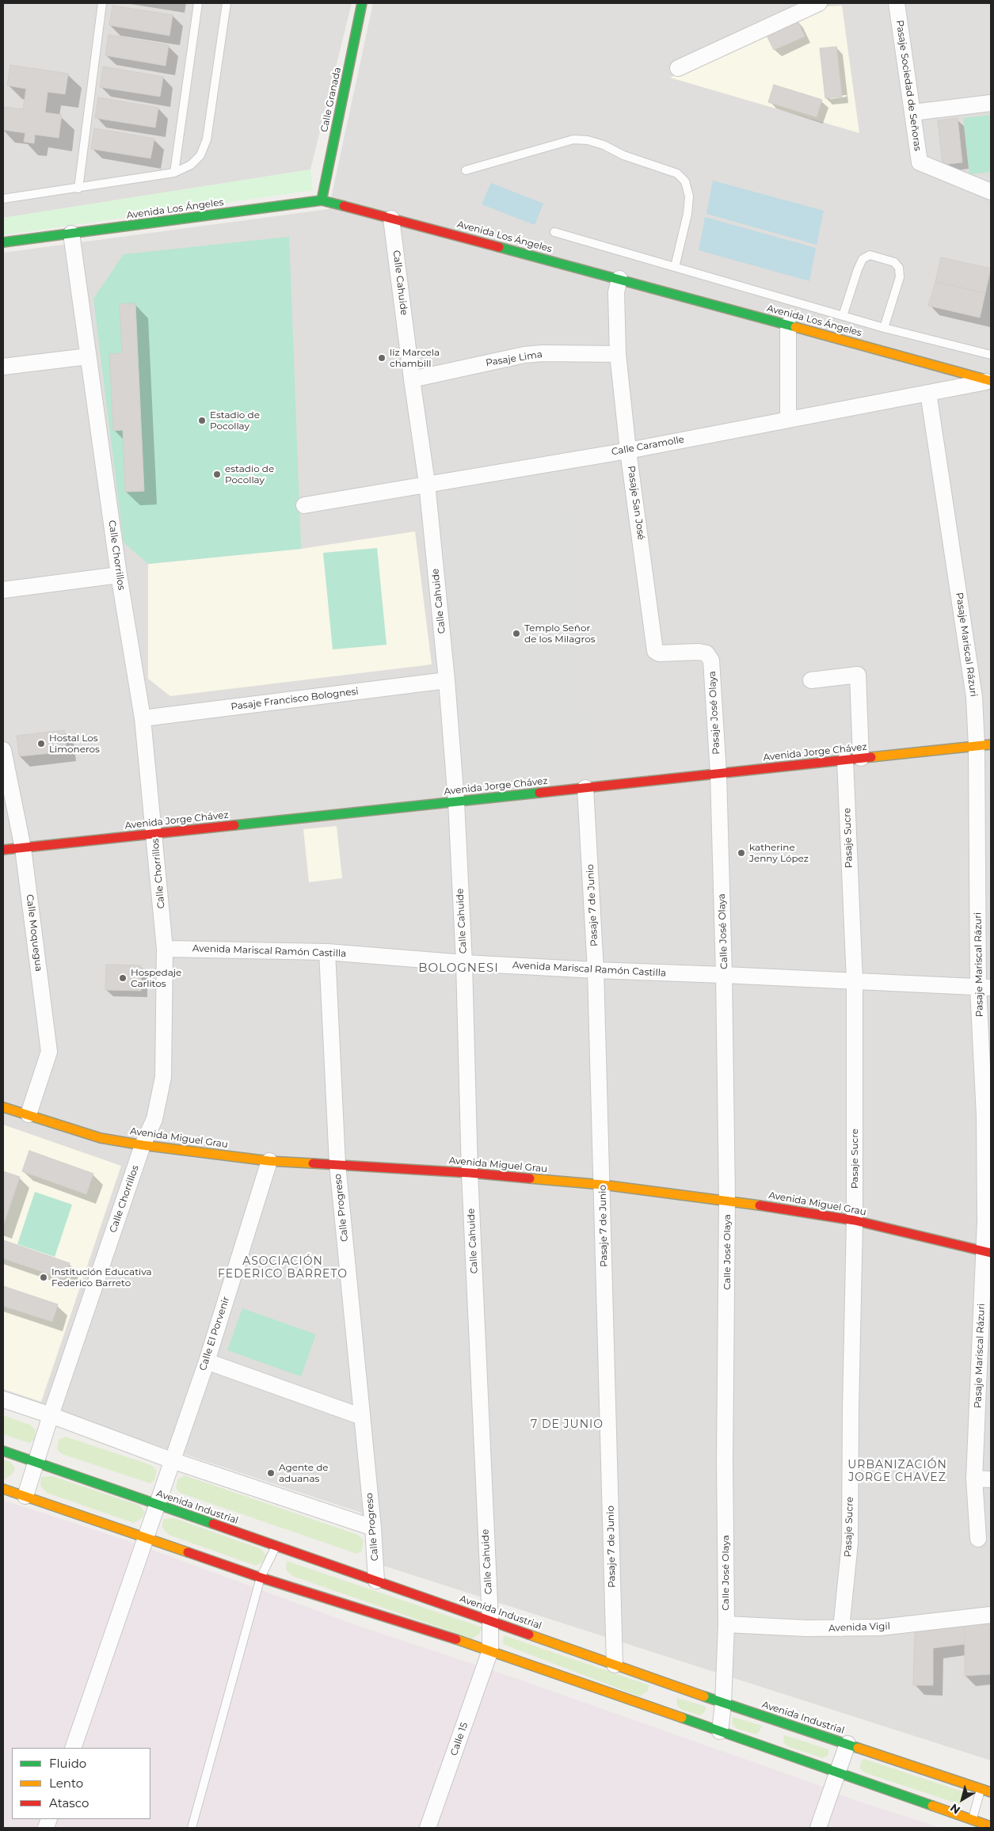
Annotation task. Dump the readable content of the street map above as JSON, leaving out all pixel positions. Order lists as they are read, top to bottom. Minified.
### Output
{"streets":{"street":["Pasaje Sociedad de Señoras","Calle Granada","Avenida Los Ángeles","Calle Cahuide","Pasaje Lima","Calle Caramolle","Pasaje San José","Calle Chorrillos","Pasaje Mariscal Rázuri","Pasaje Francisco Bolognesi","Pasaje José Olaya","Avenida Jorge Chávez","Pasaje Sucre","Pasaje 7 de Junio","Calle José Olaya","Calle Moquegua","Avenida Mariscal Ramón Castilla","Avenida Miguel Grau","Calle Progreso","Calle El Porvenir","Avenida Industrial","Avenida Vigil","Calle 15"]},"crossings":[["Calle Granada","Avenida Los Ángeles"],["Avenida Los Ángeles","Calle Cahuide"],["Avenida Los Ángeles","Calle Caramolle"],["Avenida Los Ángeles","Pasaje San José"],["Avenida Los Ángeles","Calle Chorrillos"],["Calle Cahuide","Pasaje Lima"],["Calle Cahuide","Calle Caramolle"],["Calle Cahuide","Pasaje Francisco Bolognesi"],["Calle Cahuide","Avenida Jorge Chávez"],["Calle Cahuide","Avenida Mariscal Ramón Castilla"],["Calle Cahuide","Avenida Miguel Grau"],["Calle Cahuide","Avenida Industrial"],["Calle Cahuide","Calle 15"],["Pasaje Lima","Pasaje San José"],["Calle Caramolle","Pasaje San José"],["Calle Caramolle","Pasaje Mariscal Rázuri"],["Pasaje San José","Pasaje José Olaya"],["Calle Chorrillos","Pasaje Francisco Bolognesi"],["Calle Chorrillos","Avenida Jorge Chávez"],["Calle Chorrillos","Avenida Mariscal Ramón Castilla"],["Calle Chorrillos","Avenida Miguel Grau"],["Calle Chorrillos","Avenida Industrial"],["Pasaje Mariscal Rázuri","Avenida Jorge Chávez"],["Pasaje Mariscal Rázuri","Avenida Mariscal Ramón Castilla"],["Pasaje Mariscal Rázuri","Avenida Miguel Grau"],["Pasaje José Olaya","Avenida Jorge Chávez"],["Pasaje José Olaya","Calle José Olaya"],["Avenida Jorge Chávez","Pasaje Sucre"],["Avenida Jorge Chávez","Pasaje 7 de Junio"],["Avenida Jorge Chávez","Calle José Olaya"],["Avenida Jorge Chávez","Calle Moquegua"],["Pasaje Sucre","Avenida Mariscal Ramón Castilla"],["Pasaje Sucre","Avenida Miguel Grau"],["Pasaje Sucre","Avenida Vigil"],["Pasaje 7 de Junio","Avenida Mariscal Ramón Castilla"],["Pasaje 7 de Junio","Avenida Miguel Grau"],["Pasaje 7 de Junio","Avenida Industrial"],["Calle José Olaya","Avenida Mariscal Ramón Castilla"],["Calle José Olaya","Avenida Miguel Grau"],["Calle José Olaya","Avenida Industrial"],["Calle José Olaya","Avenida Vigil"],["Calle Moquegua","Avenida Miguel Grau"],["Avenida Mariscal Ramón Castilla","Calle Progreso"],["Avenida Miguel Grau","Calle Progreso"],["Avenida Miguel Grau","Calle El Porvenir"],["Calle Progreso","Avenida Industrial"],["Calle El Porvenir","Avenida Industrial"]],"districts":["BOLOGNESI","ASOCIACIÓN FEDERICO BARRETO","7 DE JUNIO","URBANIZACIÓN JORGE CHAVEZ"],"places":["liz Marcela chambill","Estadio de Pocollay","estadio de Pocollay","Templo Señor de los Milagros","Hostal Los Limoneros","katherine Jenny López","Hospedaje Carlitos","Institución Educativa Federico Barreto","Agente de aduanas"],"legend":["Fluido","Lento","Atasco"],"north":"bottom left"}
